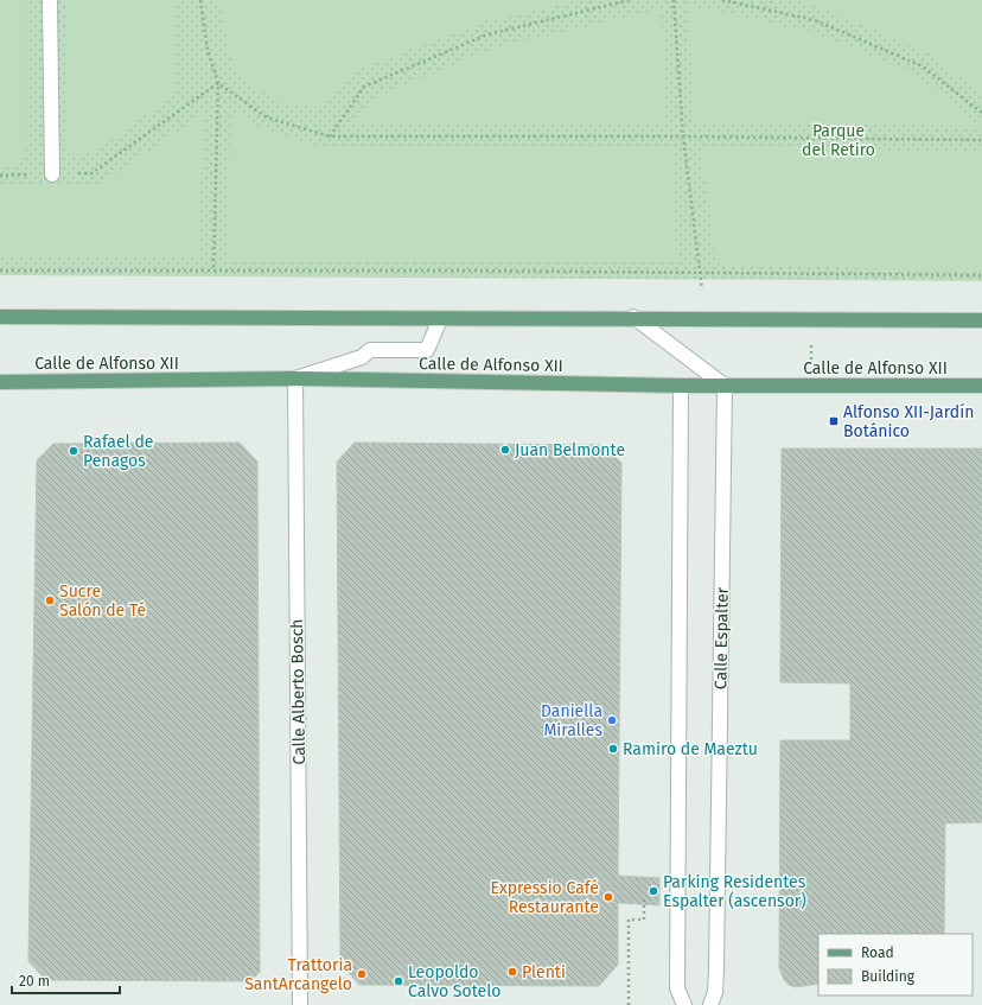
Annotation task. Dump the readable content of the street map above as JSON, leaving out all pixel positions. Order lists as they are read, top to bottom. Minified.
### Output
{"streets":{"main road":["Calle de Alfonso XII"],"street":["Calle Espalter","Calle Alberto Bosch"]},"crossings":[["Calle de Alfonso XII","Calle Espalter"],["Calle de Alfonso XII","Calle Alberto Bosch"]],"parks":["Parque del Retiro"],"places":{"transit":["Alfonso XII-Jardín Botánico"],"other":["Juan Belmonte","Rafael de Penagos","Sucre Salón de Té","Daniella Miralles","Ramiro de Maeztu","Parking Residentes Espalter (ascensor)","Expressio Café Restaurante","Plenti","Trattoria SantArcangelo","Leopoldo Calvo Sotelo"]},"legend":["Road","Building"],"scale_bar":"20 m"}
